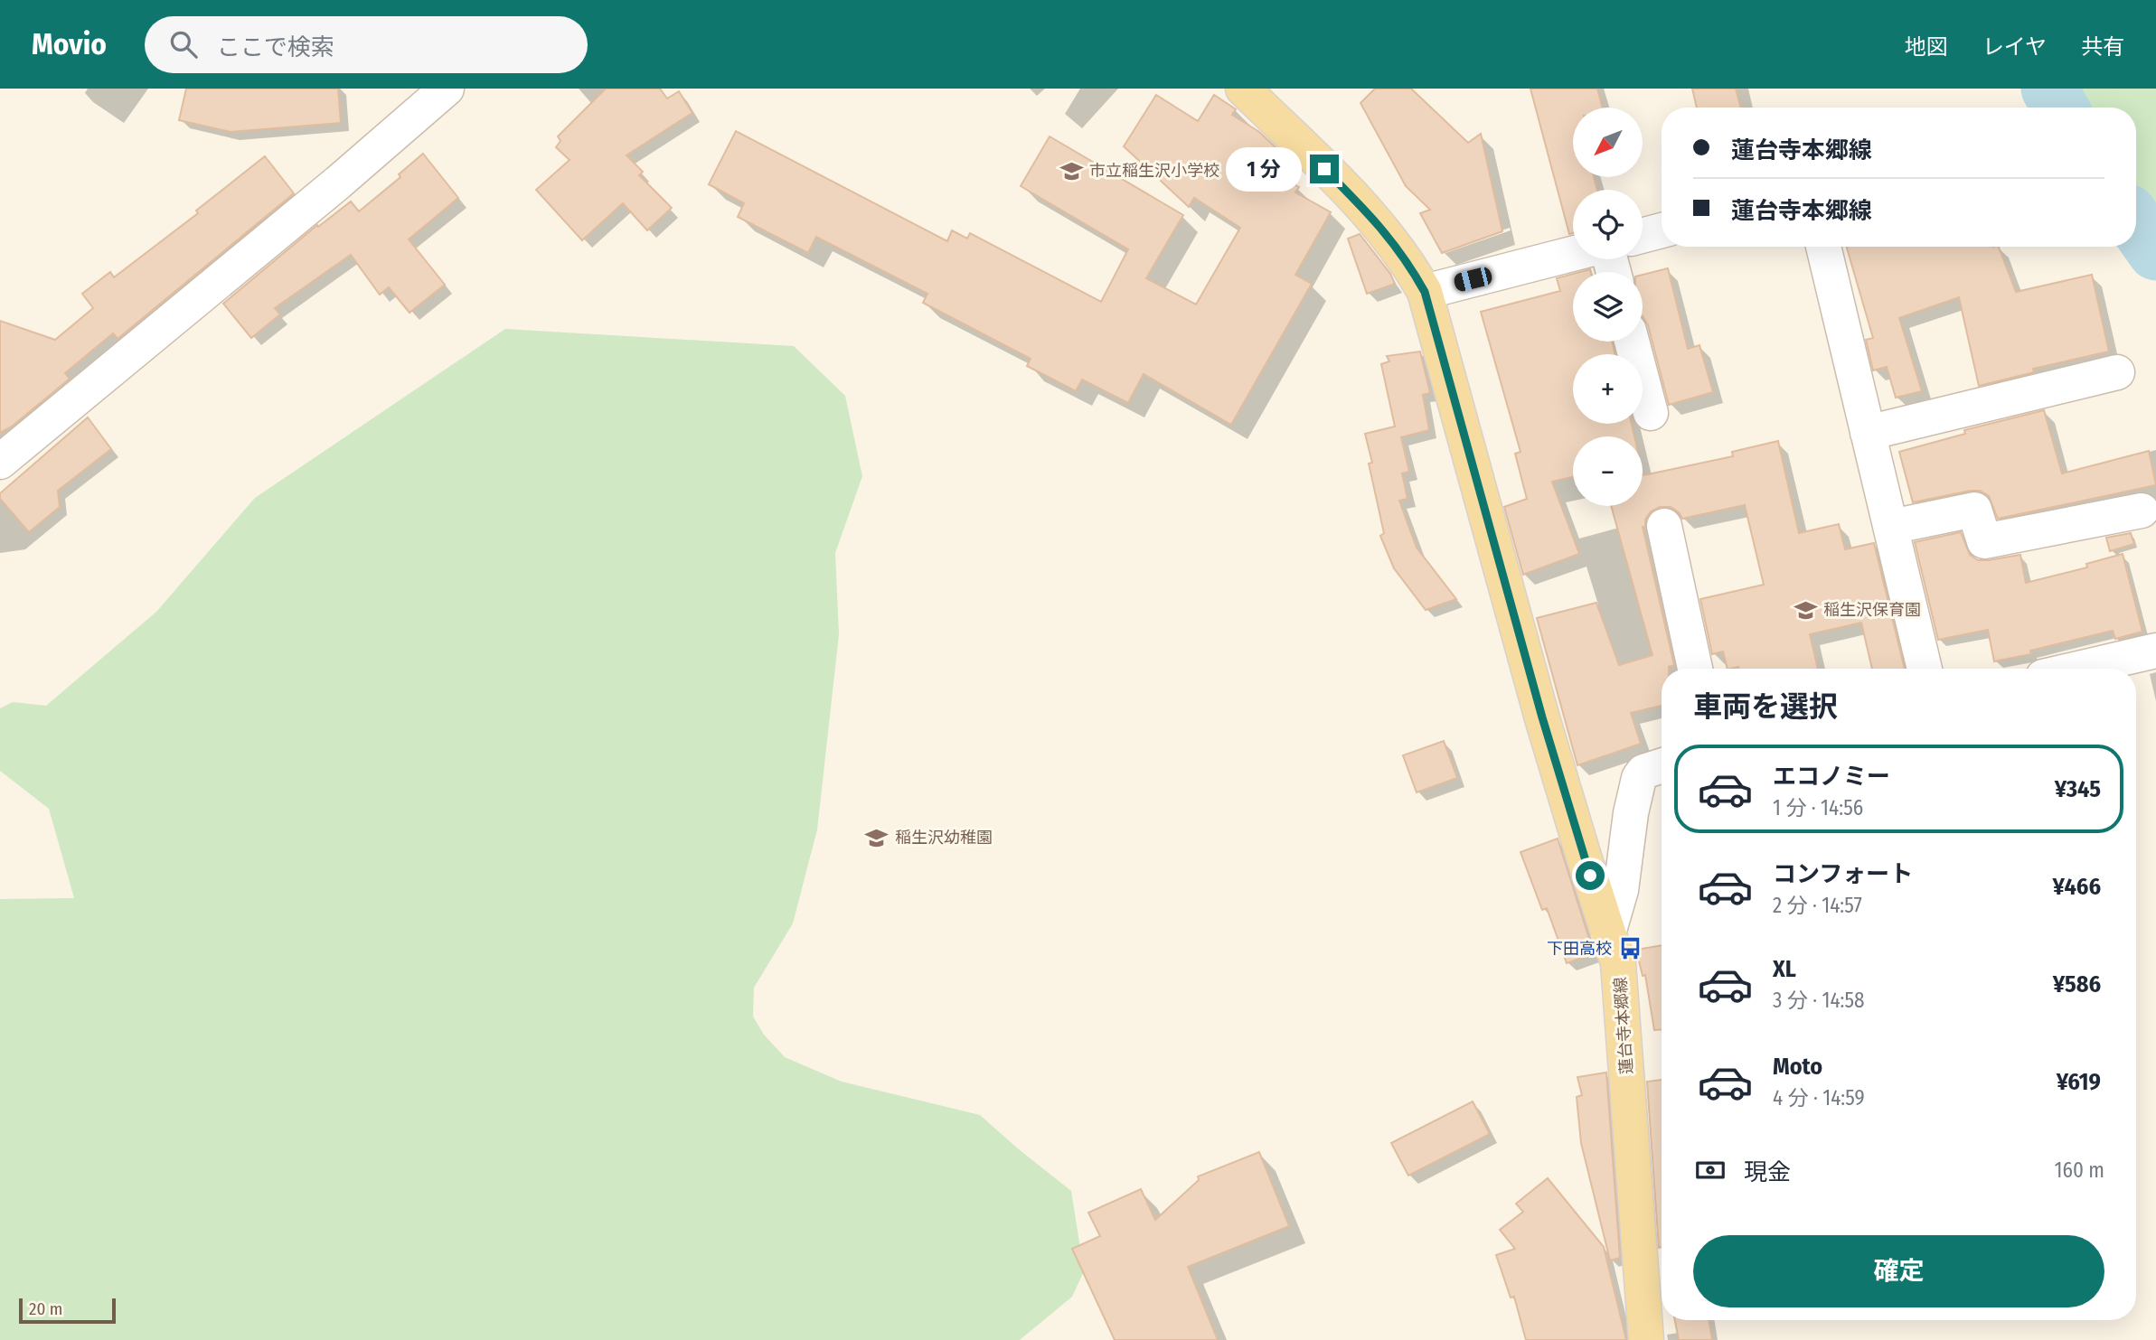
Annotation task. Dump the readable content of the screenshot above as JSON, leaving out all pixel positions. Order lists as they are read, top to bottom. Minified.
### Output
{"streets":{"main road":["蓮台寺本郷線"]},"places":{"school or university":["市立稲生沢小学校","稲生沢保育園","稲生沢幼稚園"],"bus stop":["下田高校"]},"scale_bar":"20 m","north":"bottom left","page":{"header":"Movio","search":"ここで検索","nav":["地図","レイヤ","共有"],"map_buttons":["+","−"],"banner":["蓮台寺本郷線","蓮台寺本郷線"],"bubble":"1 分","heading":"車両を選択","list":[{"name":"エコノミー","note":"1 分 · 14:56","value":"¥345"},{"name":"コンフォート","note":"2 分 · 14:57","value":"¥466"},{"name":"XL","note":"3 分 · 14:58","value":"¥586"},{"name":"Moto","note":"4 分 · 14:59","value":"¥619"}],"pay":["現金","160 m"],"buttons":"確定","scale":"20 m"}}
